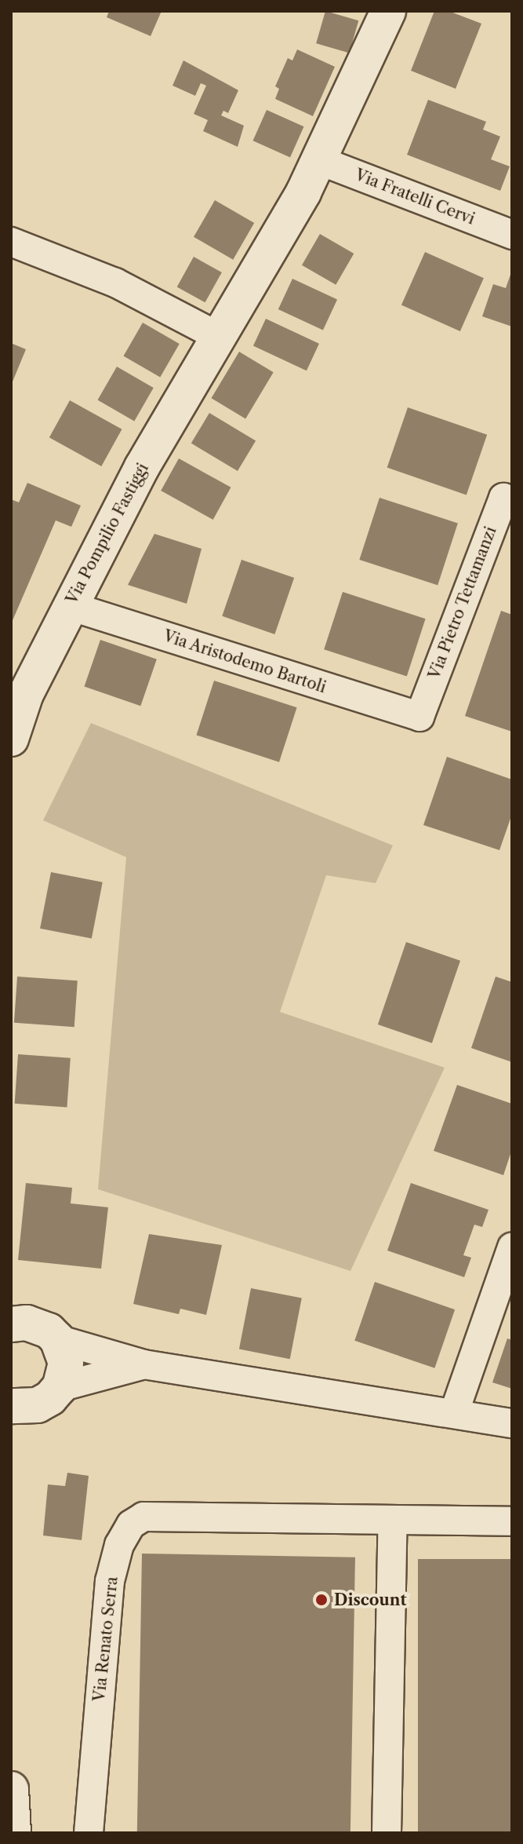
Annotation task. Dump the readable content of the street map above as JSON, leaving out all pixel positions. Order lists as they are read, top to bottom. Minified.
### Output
{"streets":{"street":["Via Fratelli Cervi","Via Pompilio Fastiggi","Via Pietro Tettamanzi","Via Aristodemo Bartoli","Via Renato Serra"]},"crossings":[["Via Fratelli Cervi","Via Pompilio Fastiggi"],["Via Pompilio Fastiggi","Via Aristodemo Bartoli"],["Via Pietro Tettamanzi","Via Aristodemo Bartoli"]],"places":["Discount"]}
